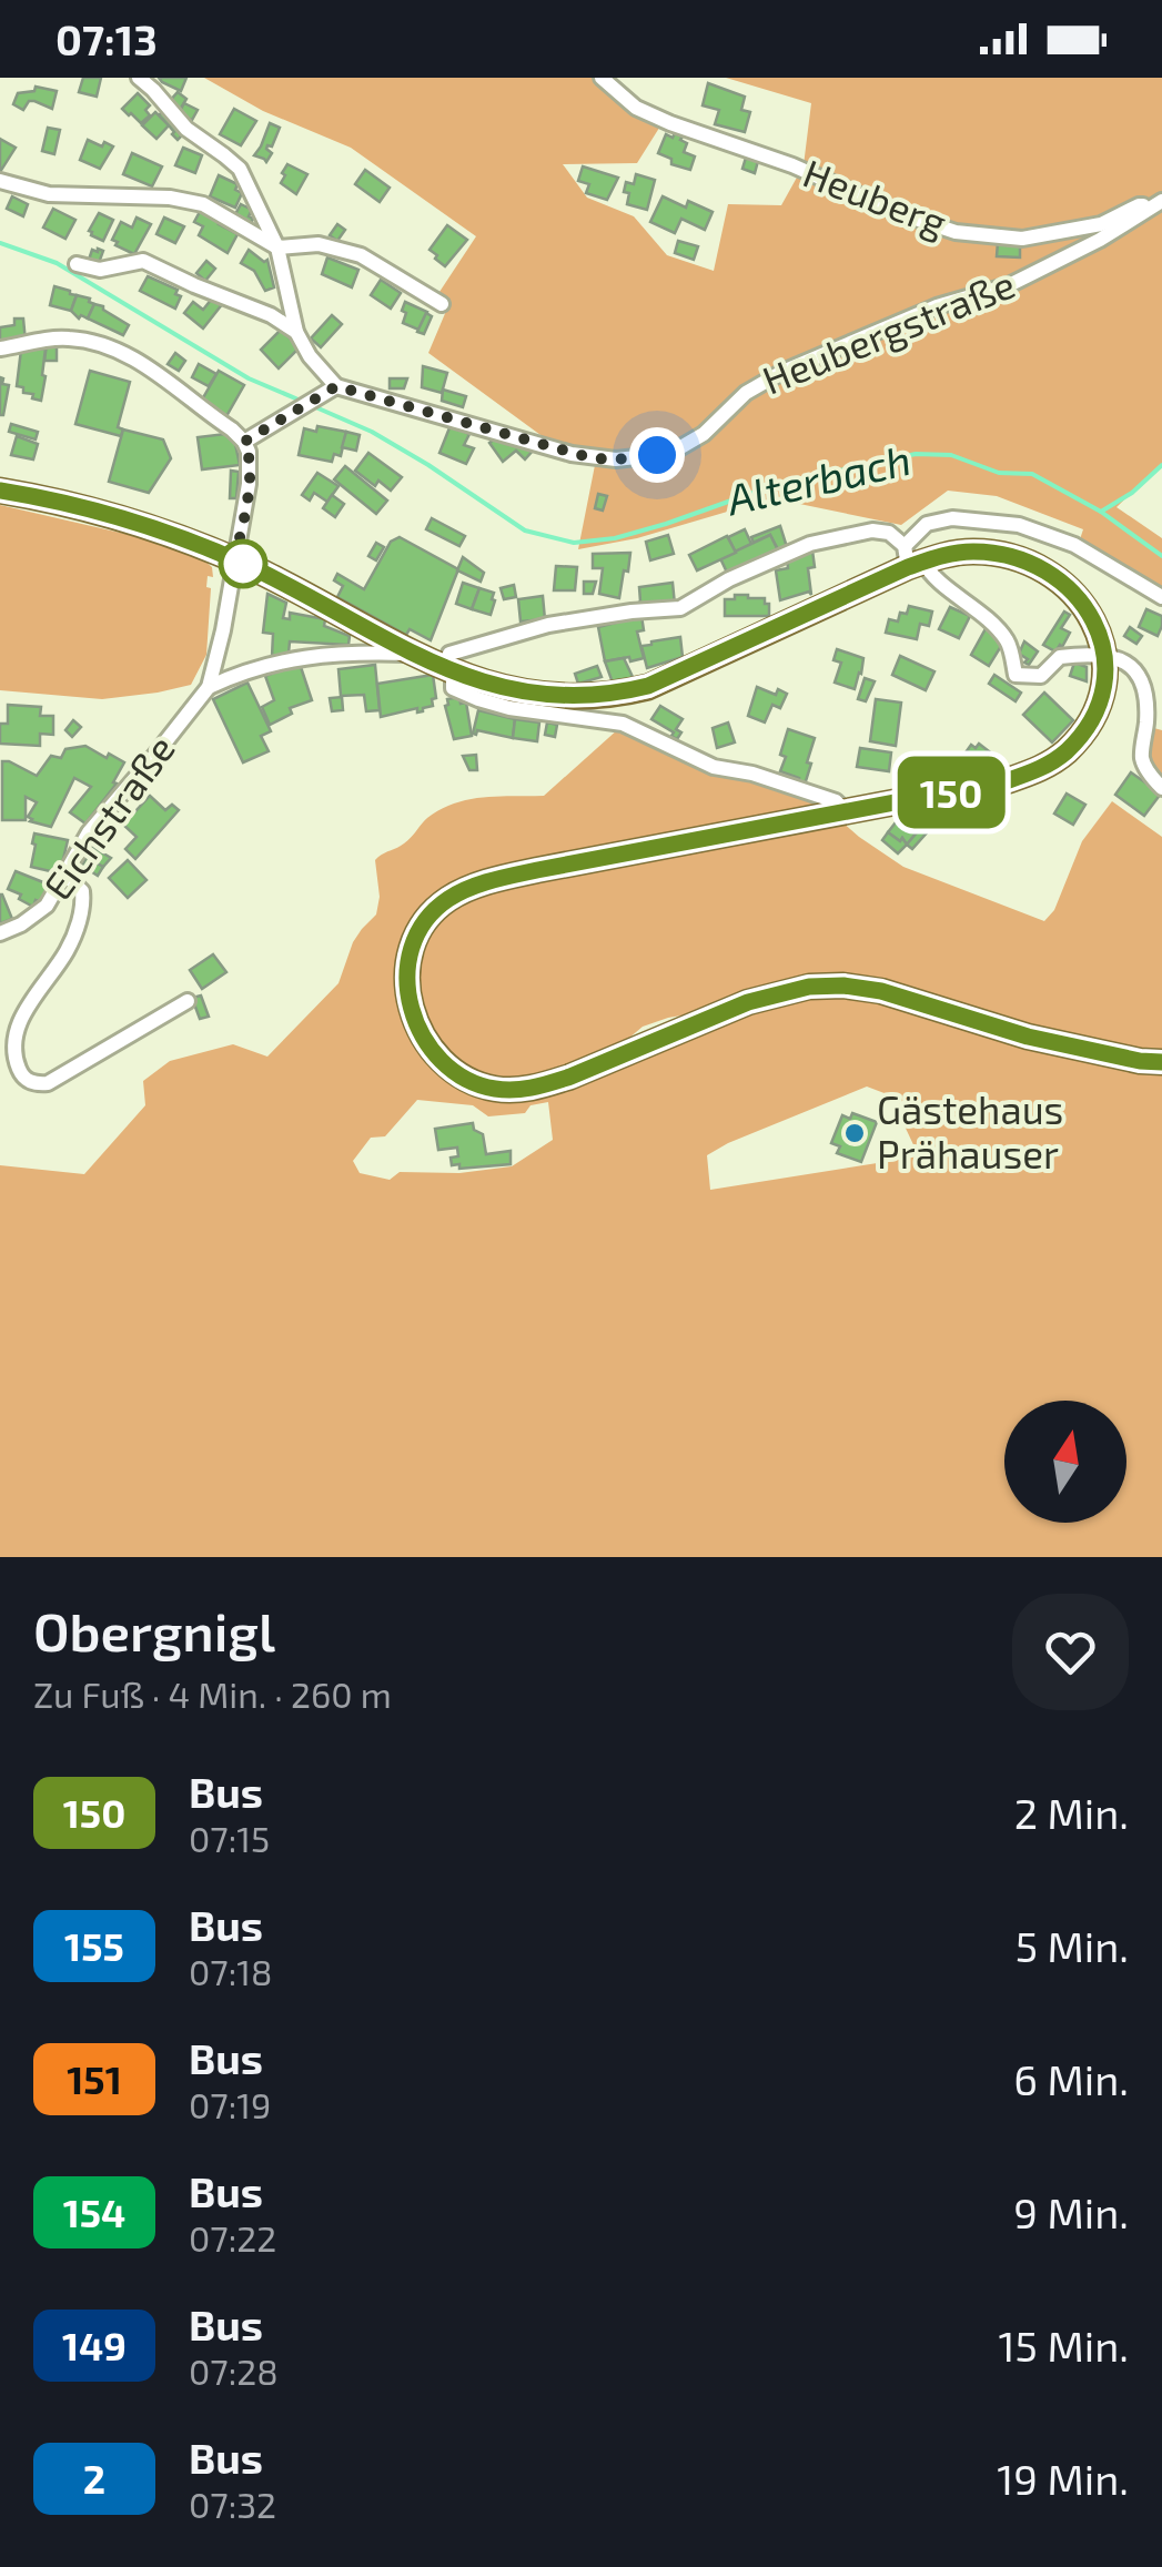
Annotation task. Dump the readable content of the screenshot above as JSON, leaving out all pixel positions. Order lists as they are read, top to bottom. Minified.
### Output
{"streets":{"street":["Heuberg","Heubergstraße","Eichstraße"]},"crossings":[["Heuberg","Heubergstraße"]],"water":["Alterbach"],"places":["Gästehaus Prähauser"],"lines":["bus line 150"],"north":"top","page":{"status":"07:13","on_map":"150","heading":["Obergnigl","Zu Fuß · 4 Min. · 260 m"],"list":[{"mark":"150","name":"Bus","note":"07:15","value":"2 Min."},{"mark":"155","name":"Bus","note":"07:18","value":"5 Min."},{"mark":"151","name":"Bus","note":"07:19","value":"6 Min."},{"mark":"154","name":"Bus","note":"07:22","value":"9 Min."},{"mark":"149","name":"Bus","note":"07:28","value":"15 Min."},{"mark":"2","name":"Bus","note":"07:32","value":"19 Min."}]}}
